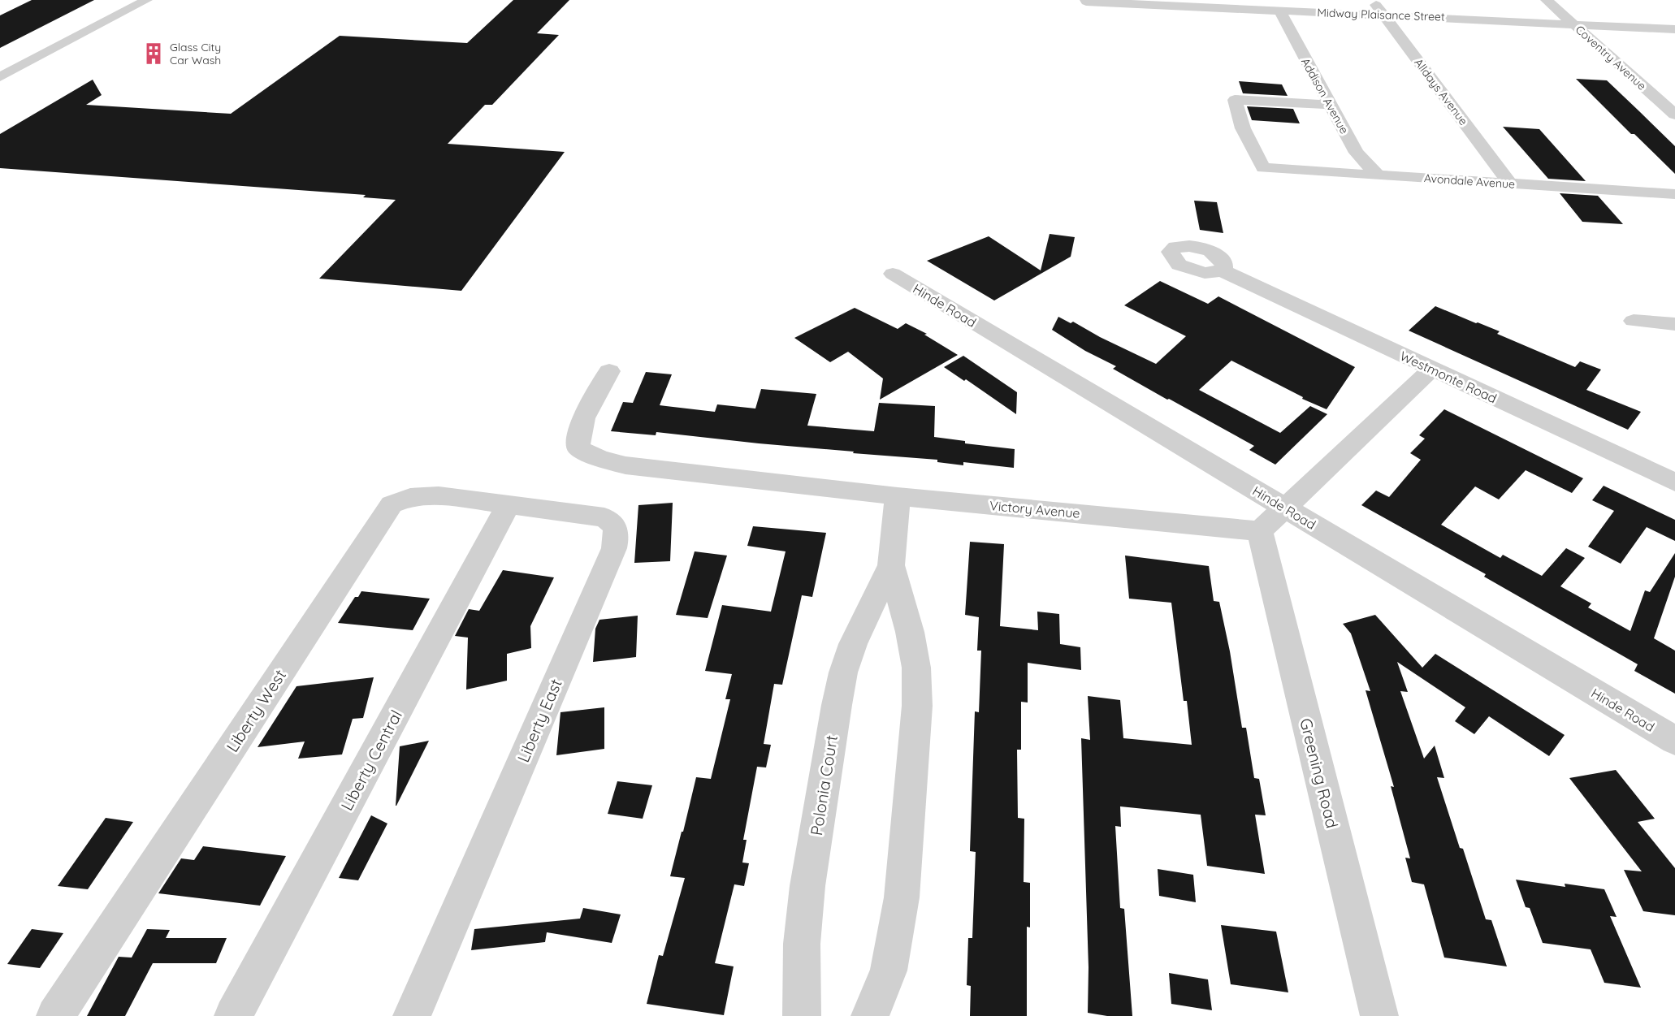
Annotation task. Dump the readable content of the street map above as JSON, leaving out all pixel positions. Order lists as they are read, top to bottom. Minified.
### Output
{"streets":{"street":["Midway Plaisance Street","Coventry Avenue","Alldays Avenue","Addison Avenue","Avondale Avenue","Hinde Road","Westmonte Road","Victory Avenue","Liberty West","Liberty East","Liberty Central","Greening Road","Polonia Court"]},"crossings":[["Midway Plaisance Street","Coventry Avenue"],["Midway Plaisance Street","Alldays Avenue"],["Midway Plaisance Street","Addison Avenue"],["Alldays Avenue","Avondale Avenue"],["Addison Avenue","Avondale Avenue"],["Victory Avenue","Greening Road"],["Victory Avenue","Polonia Court"],["Liberty West","Liberty East"],["Liberty West","Liberty Central"],["Liberty East","Liberty Central"]],"places":{"building":["Glass City Car Wash"]}}
